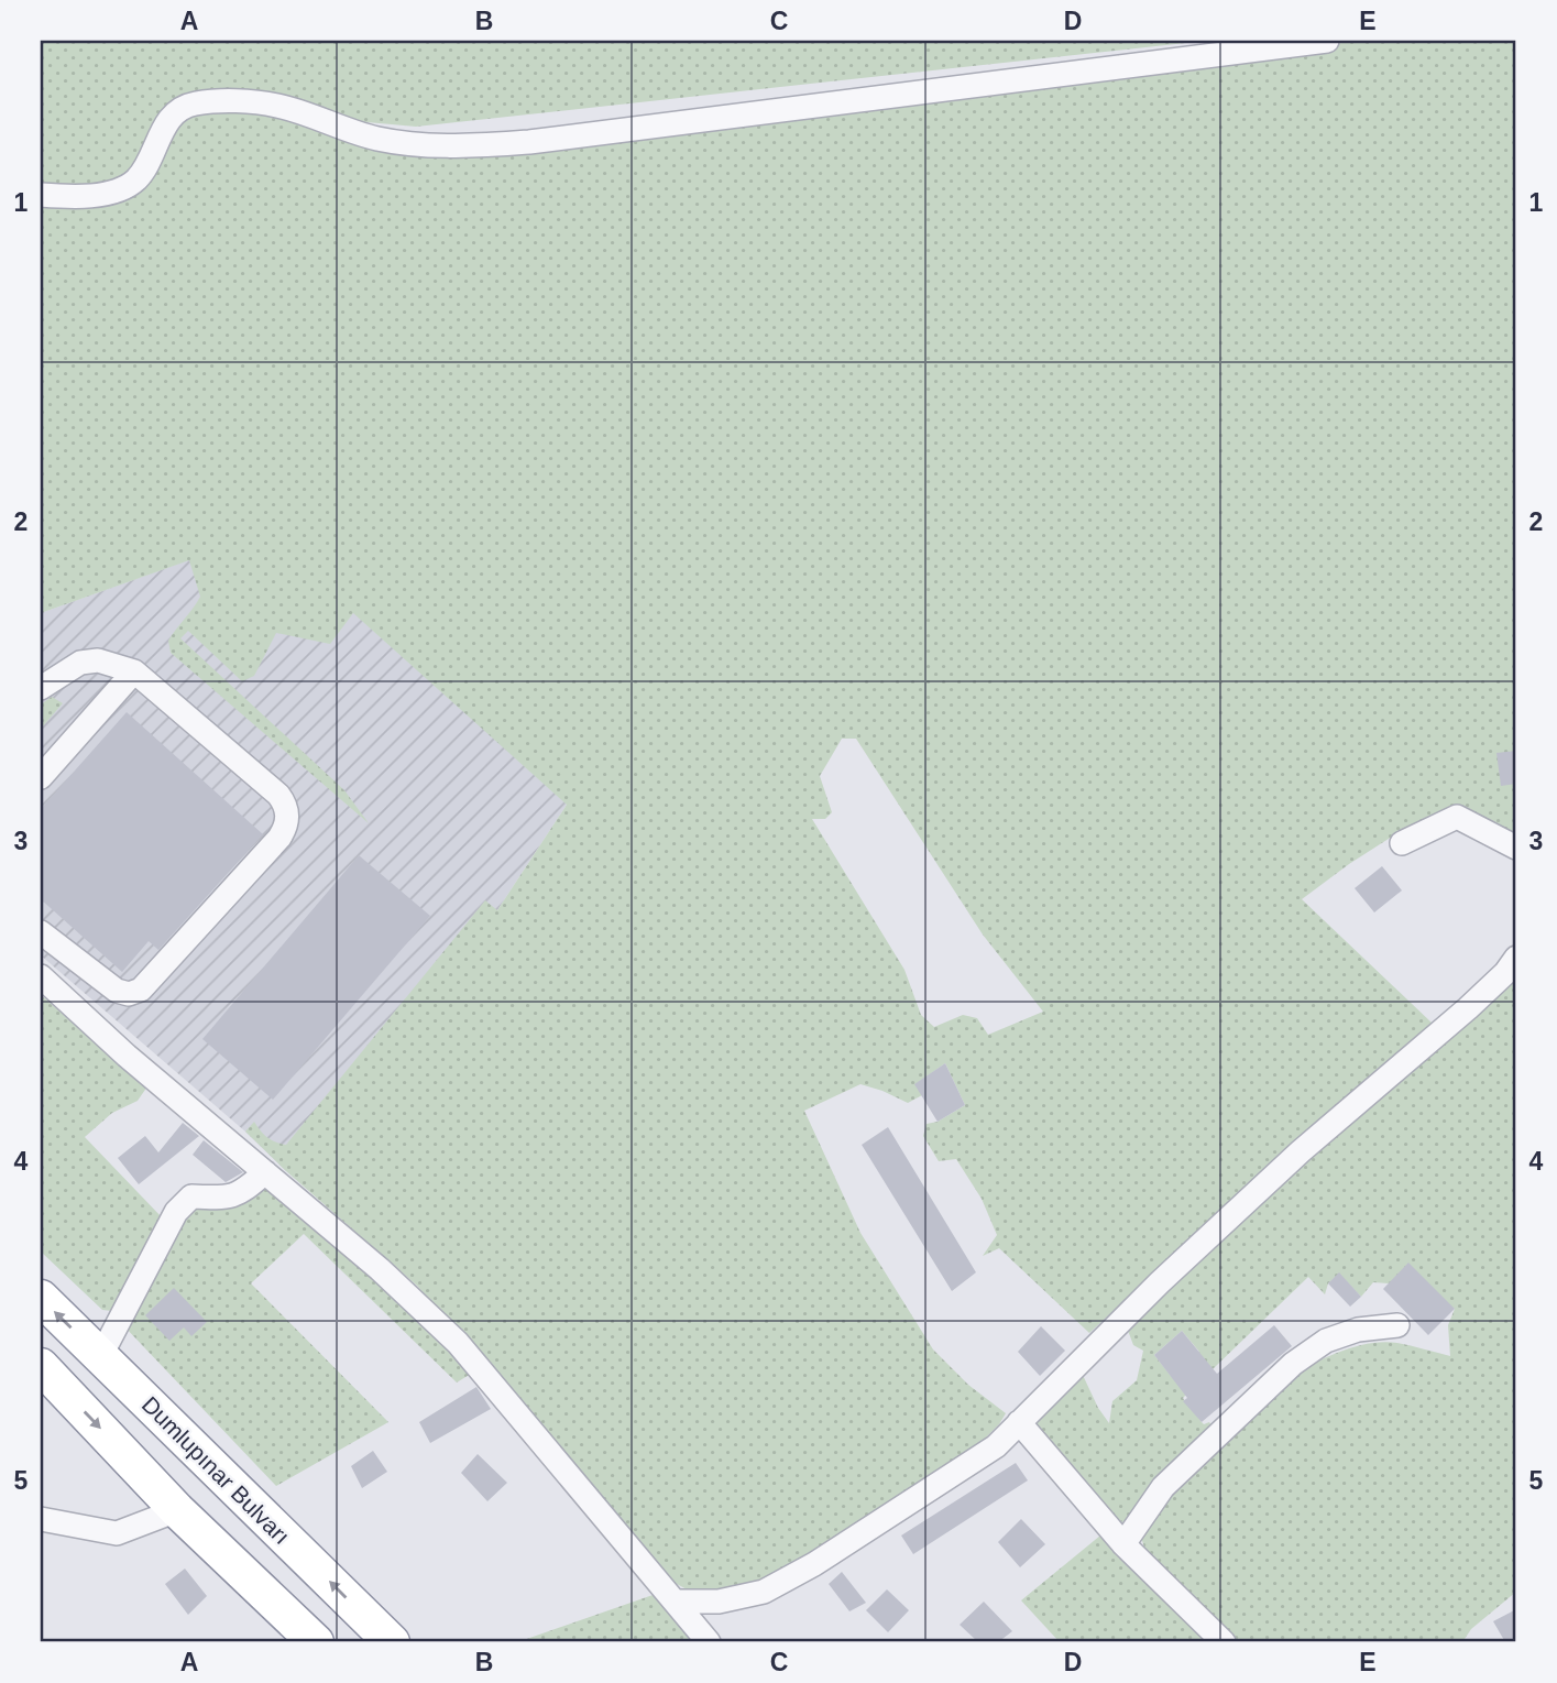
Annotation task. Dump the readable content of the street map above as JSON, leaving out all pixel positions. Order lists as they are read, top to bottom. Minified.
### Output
{"streets":{"highway":["Dumlupınar Bulvarı"]},"grid":{"columns":["A","B","C","D","E"],"rows":["1","2","3","4","5"]}}
